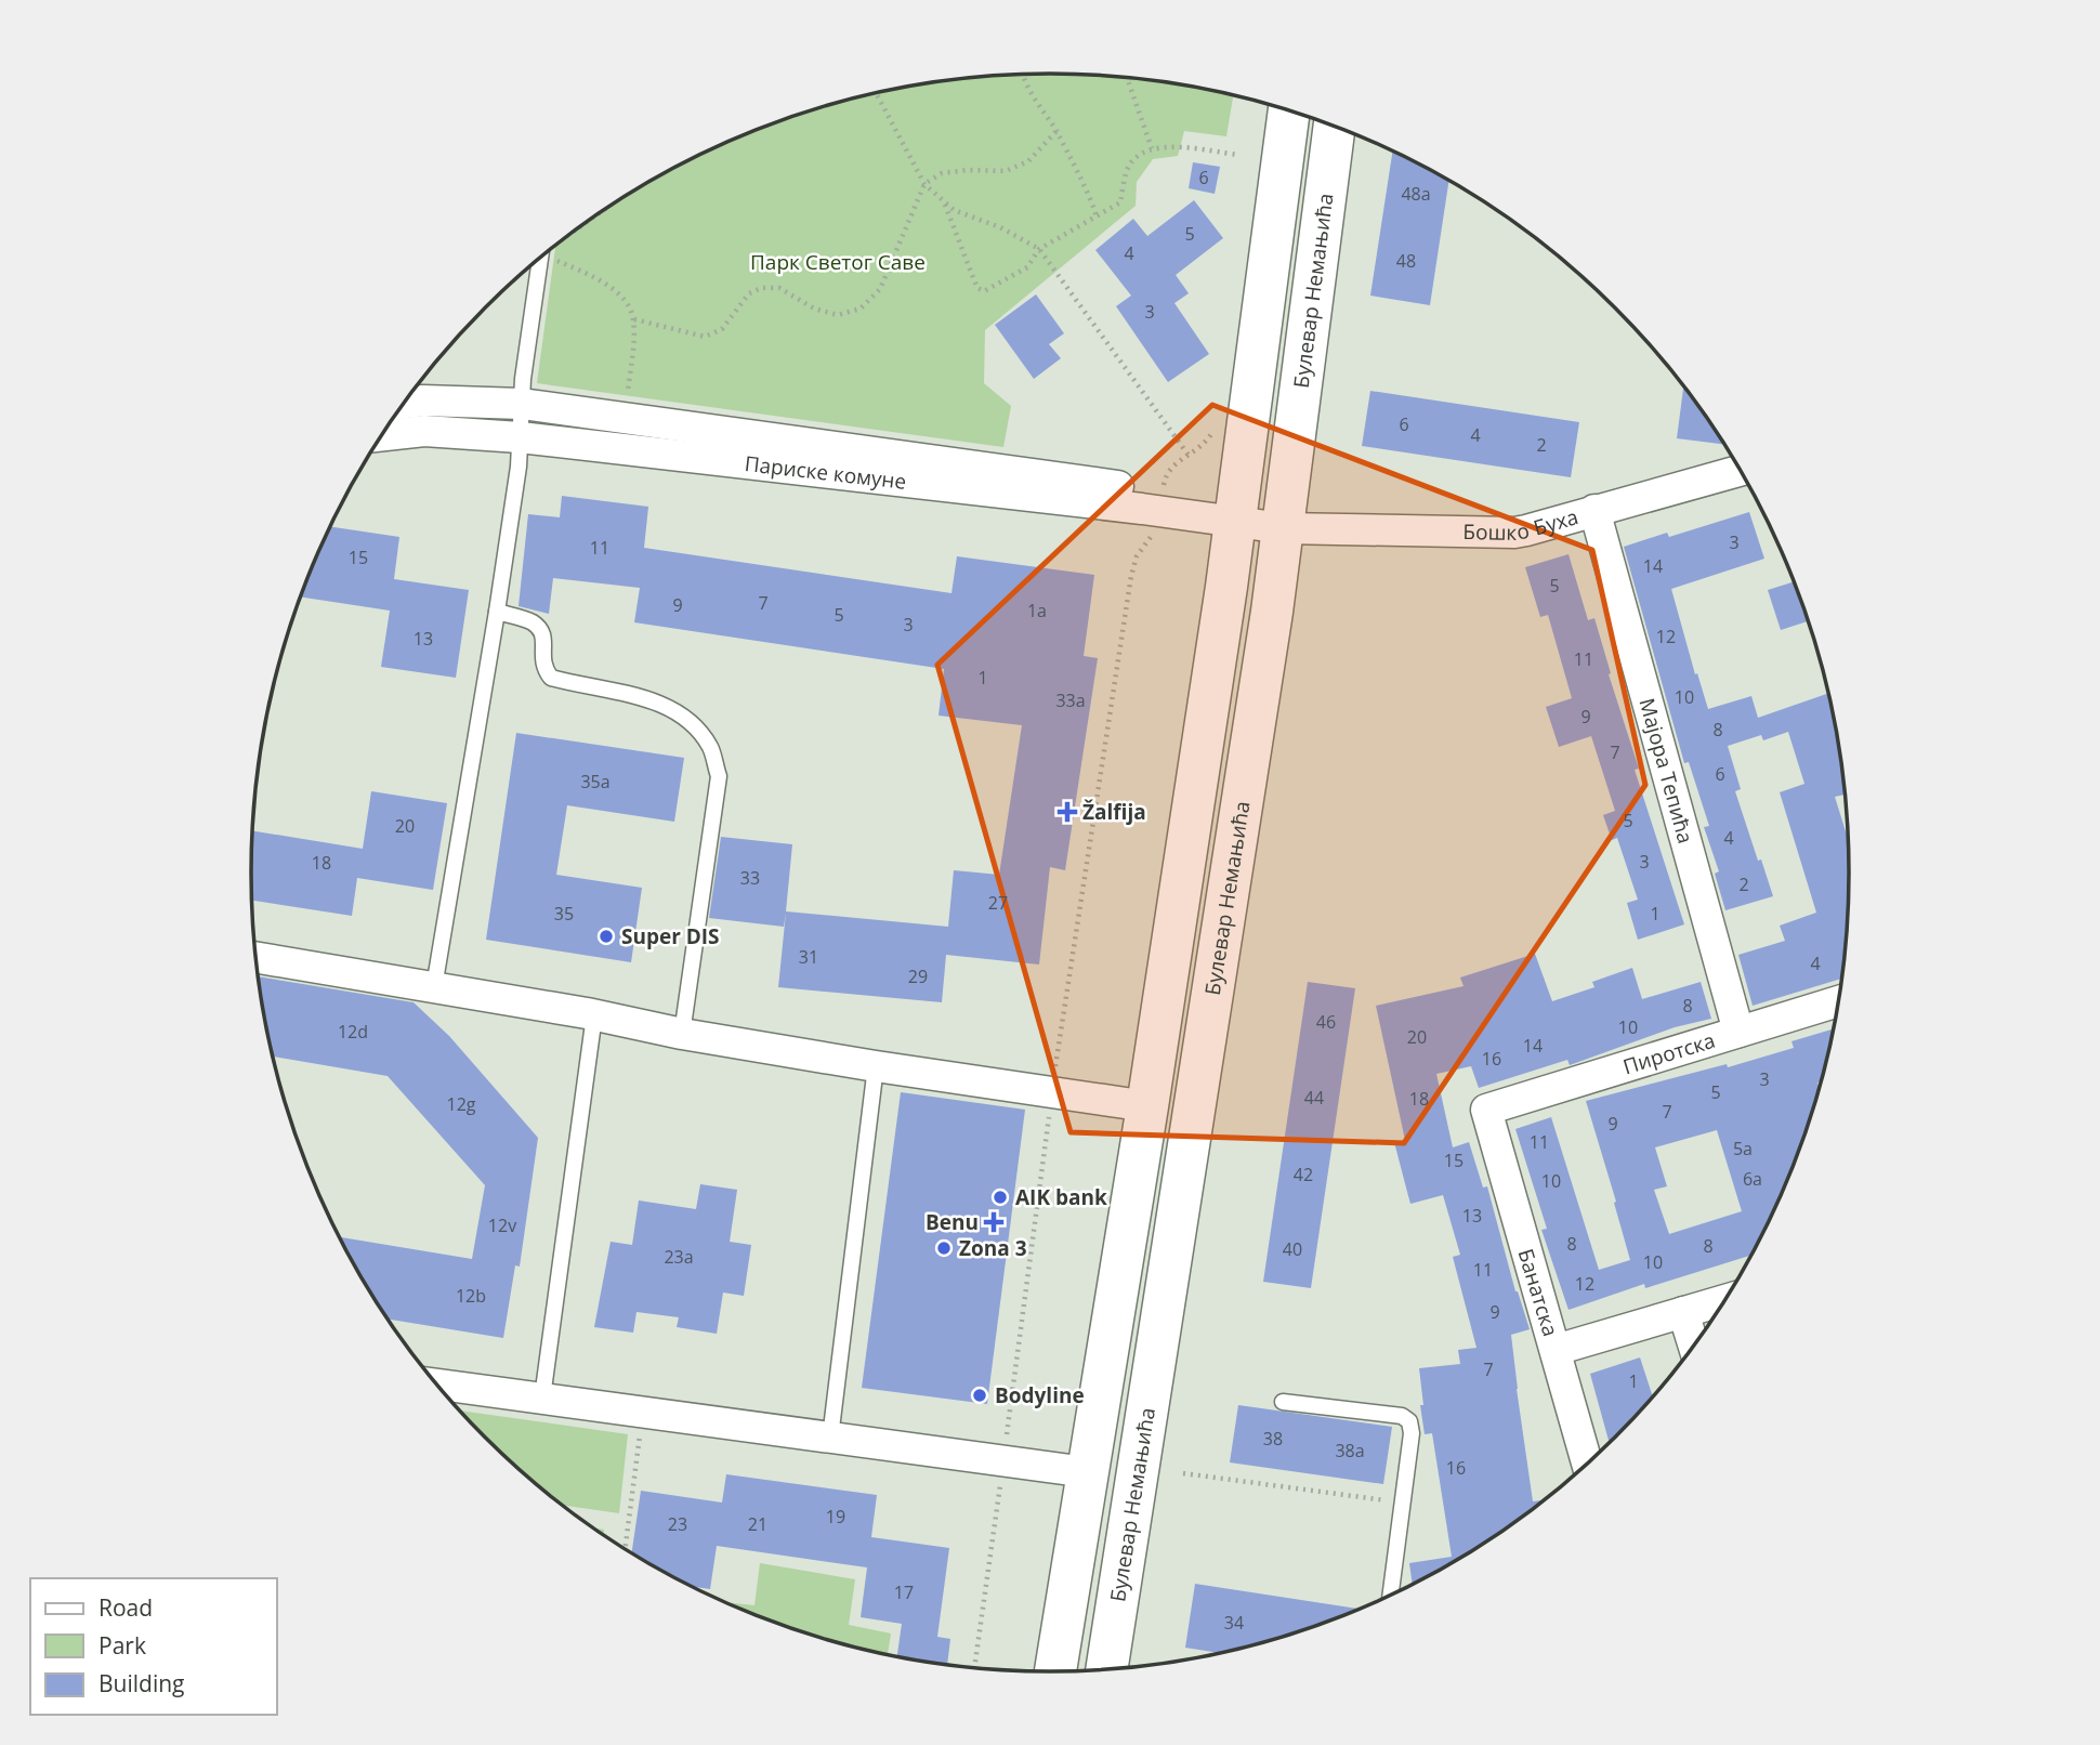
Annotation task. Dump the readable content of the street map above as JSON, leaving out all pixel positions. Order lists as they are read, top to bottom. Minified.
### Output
{"streets":{"street":["Булевар Немањића","Париске комуне","Бошко Буха","Мајора Тепића","Пиротска","Банатска"]},"crossings":[["Булевар Немањића","Париске комуне"],["Булевар Немањића","Бошко Буха"],["Париске комуне","Бошко Буха"],["Бошко Буха","Мајора Тепића"],["Мајора Тепића","Пиротска"],["Пиротска","Банатска"]],"parks":["Парк Светог Саве"],"places":{"health":["Žalfija","Benu"],"other":["Super DIS","AIK bank","Zona 3","Bodyline"]},"house_numbers":["6","48a","5","4","48","3","6","4","2","3","11","15","14","5","7","9","1a","5","3","12","13","11","1","10","33a","9","8","7","6","35a","5","20","4","3","18","33","2","27","35","1","31","4","29","8","46","10","12d","20","14","16","3","5","44","18","12g","7","9","11","5a","15","42","6a","10","13","12v","8","8","40","23a","10","11","12","12b","9","7","1","38","38a","16","19","23","21","17","34"],"legend":["Road","Park","Building"]}
